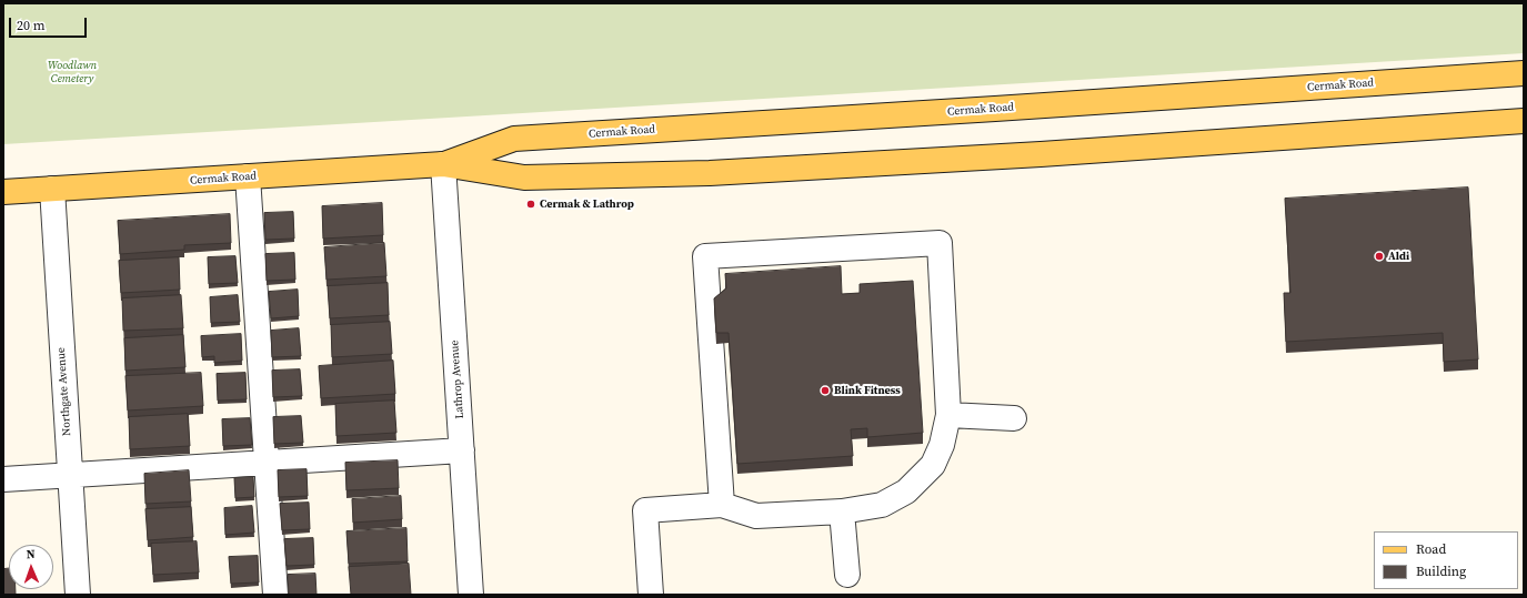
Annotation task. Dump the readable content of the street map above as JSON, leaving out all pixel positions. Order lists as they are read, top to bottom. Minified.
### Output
{"streets":{"main road":["Cermak Road"],"street":["Lathrop Avenue","Northgate Avenue"]},"crossings":[["Cermak Road","Lathrop Avenue"],["Cermak Road","Northgate Avenue"]],"parks":["Woodlawn Cemetery"],"places":["Cermak & Lathrop","Aldi","Blink Fitness"],"legend":["Road","Building"],"scale_bar":"20 m","north":"top"}
